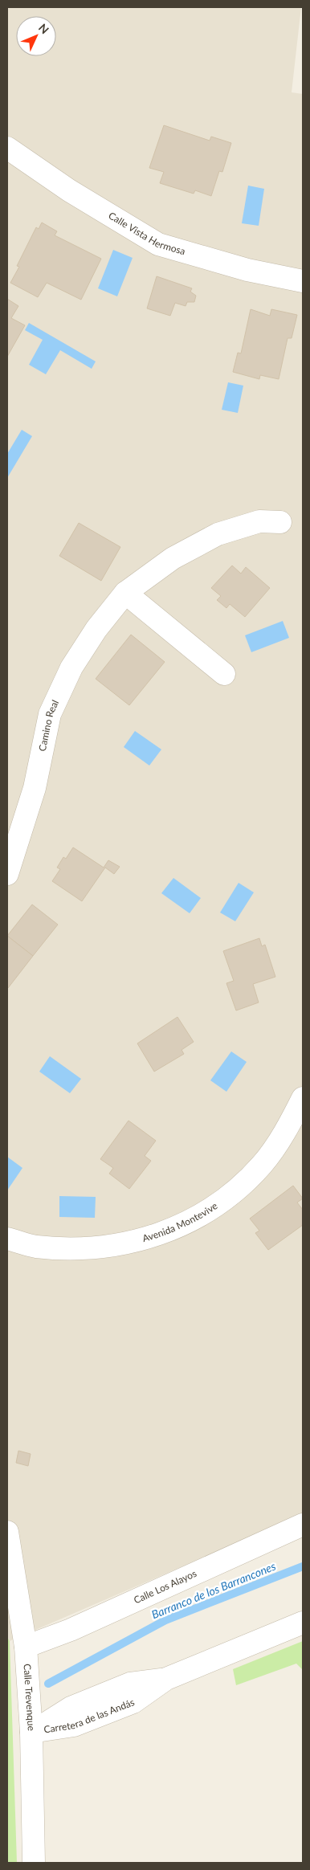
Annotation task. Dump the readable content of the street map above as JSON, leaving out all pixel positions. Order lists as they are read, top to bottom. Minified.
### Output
{"streets":{"street":["Calle Vista Hermosa","Camino Real","Avenida Montevive","Calle Los Alayos","Calle Trevenque","Carretera de las Andás"]},"crossings":[["Calle Los Alayos","Calle Trevenque"],["Calle Trevenque","Carretera de las Andás"]],"water":["Barranco de los Barrancones"],"north":"top right"}
